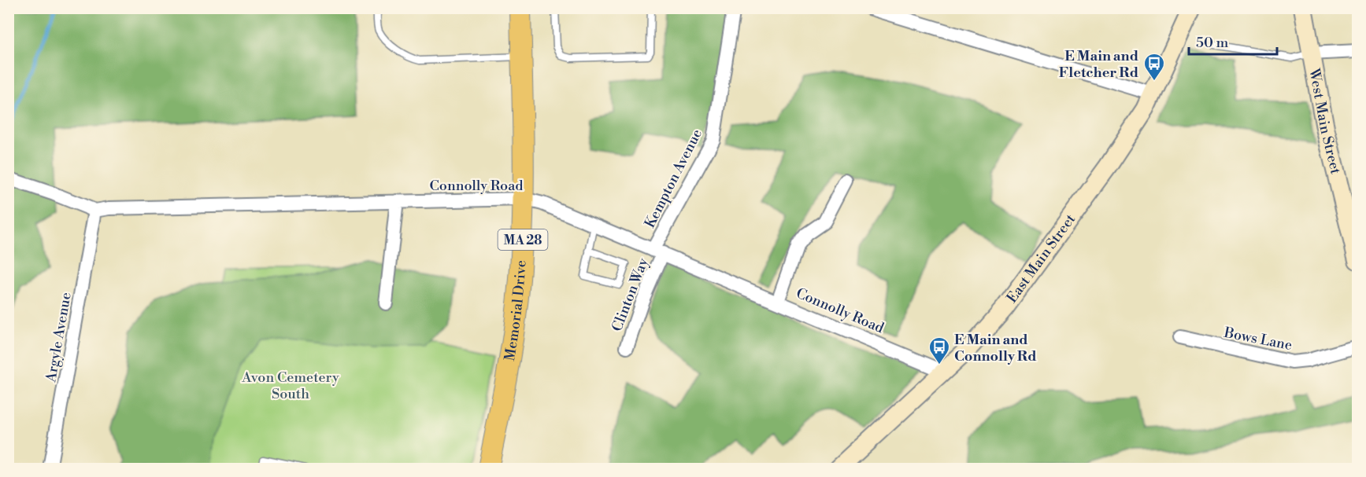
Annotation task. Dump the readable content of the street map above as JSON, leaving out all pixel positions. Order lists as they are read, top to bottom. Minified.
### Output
{"streets":{"main road":["West Main Street","MA 28","East Main Street","Memorial Drive"],"street":["Kempton Avenue","Connolly Road","Clinton Way","Argyle Avenue","Bows Lane"]},"crossings":[["Kempton Avenue","Connolly Road"],["Kempton Avenue","Clinton Way"],["Connolly Road","East Main Street"],["Connolly Road","Clinton Way"],["Connolly Road","Memorial Drive"],["Connolly Road","Argyle Avenue"]],"parks":["Avon Cemetery South"],"places":{"bus stop":["E Main and Fletcher Rd","E Main and Connolly Rd"]},"scale_bar":"50 m"}
